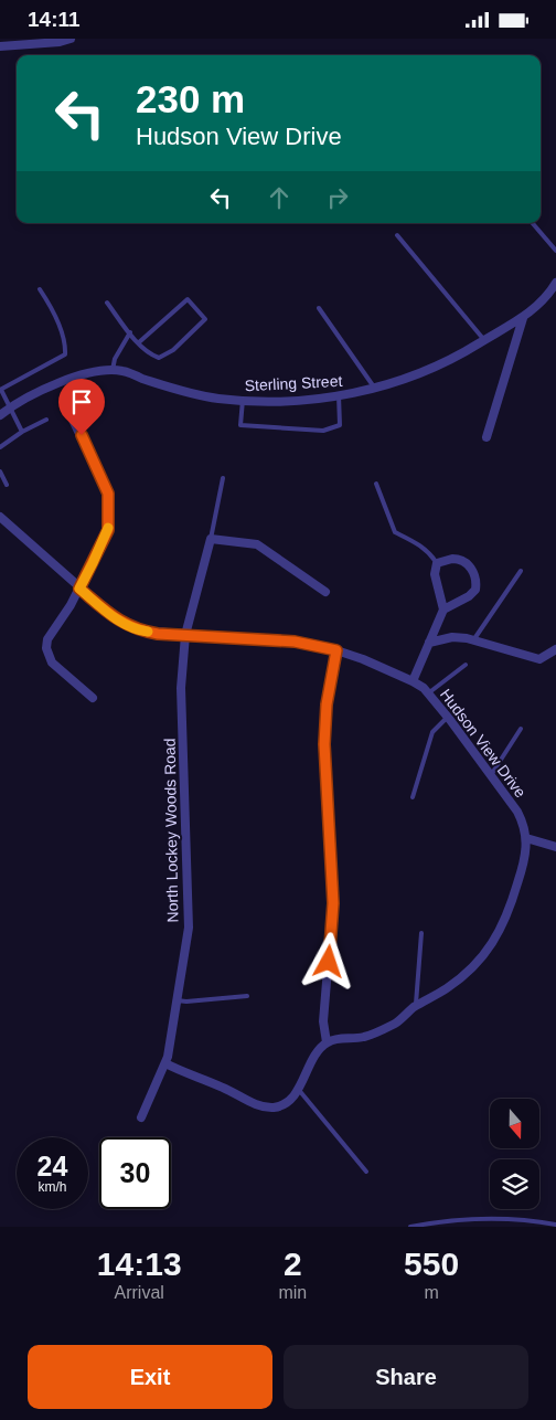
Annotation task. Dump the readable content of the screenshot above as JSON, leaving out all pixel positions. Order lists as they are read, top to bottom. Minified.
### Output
{"streets":{"street":["Sterling Street","Hudson View Drive","North Lockey Woods Road"]},"crossings":[["Hudson View Drive","North Lockey Woods Road"]],"north":"bottom","page":{"status":"14:11","turn":["230 m","Hudson View Drive"],"speed":"24 km/h","limit":"30","eta":["14:13","Arrival","2","min","550","m"],"buttons":["Exit","Share"]}}
